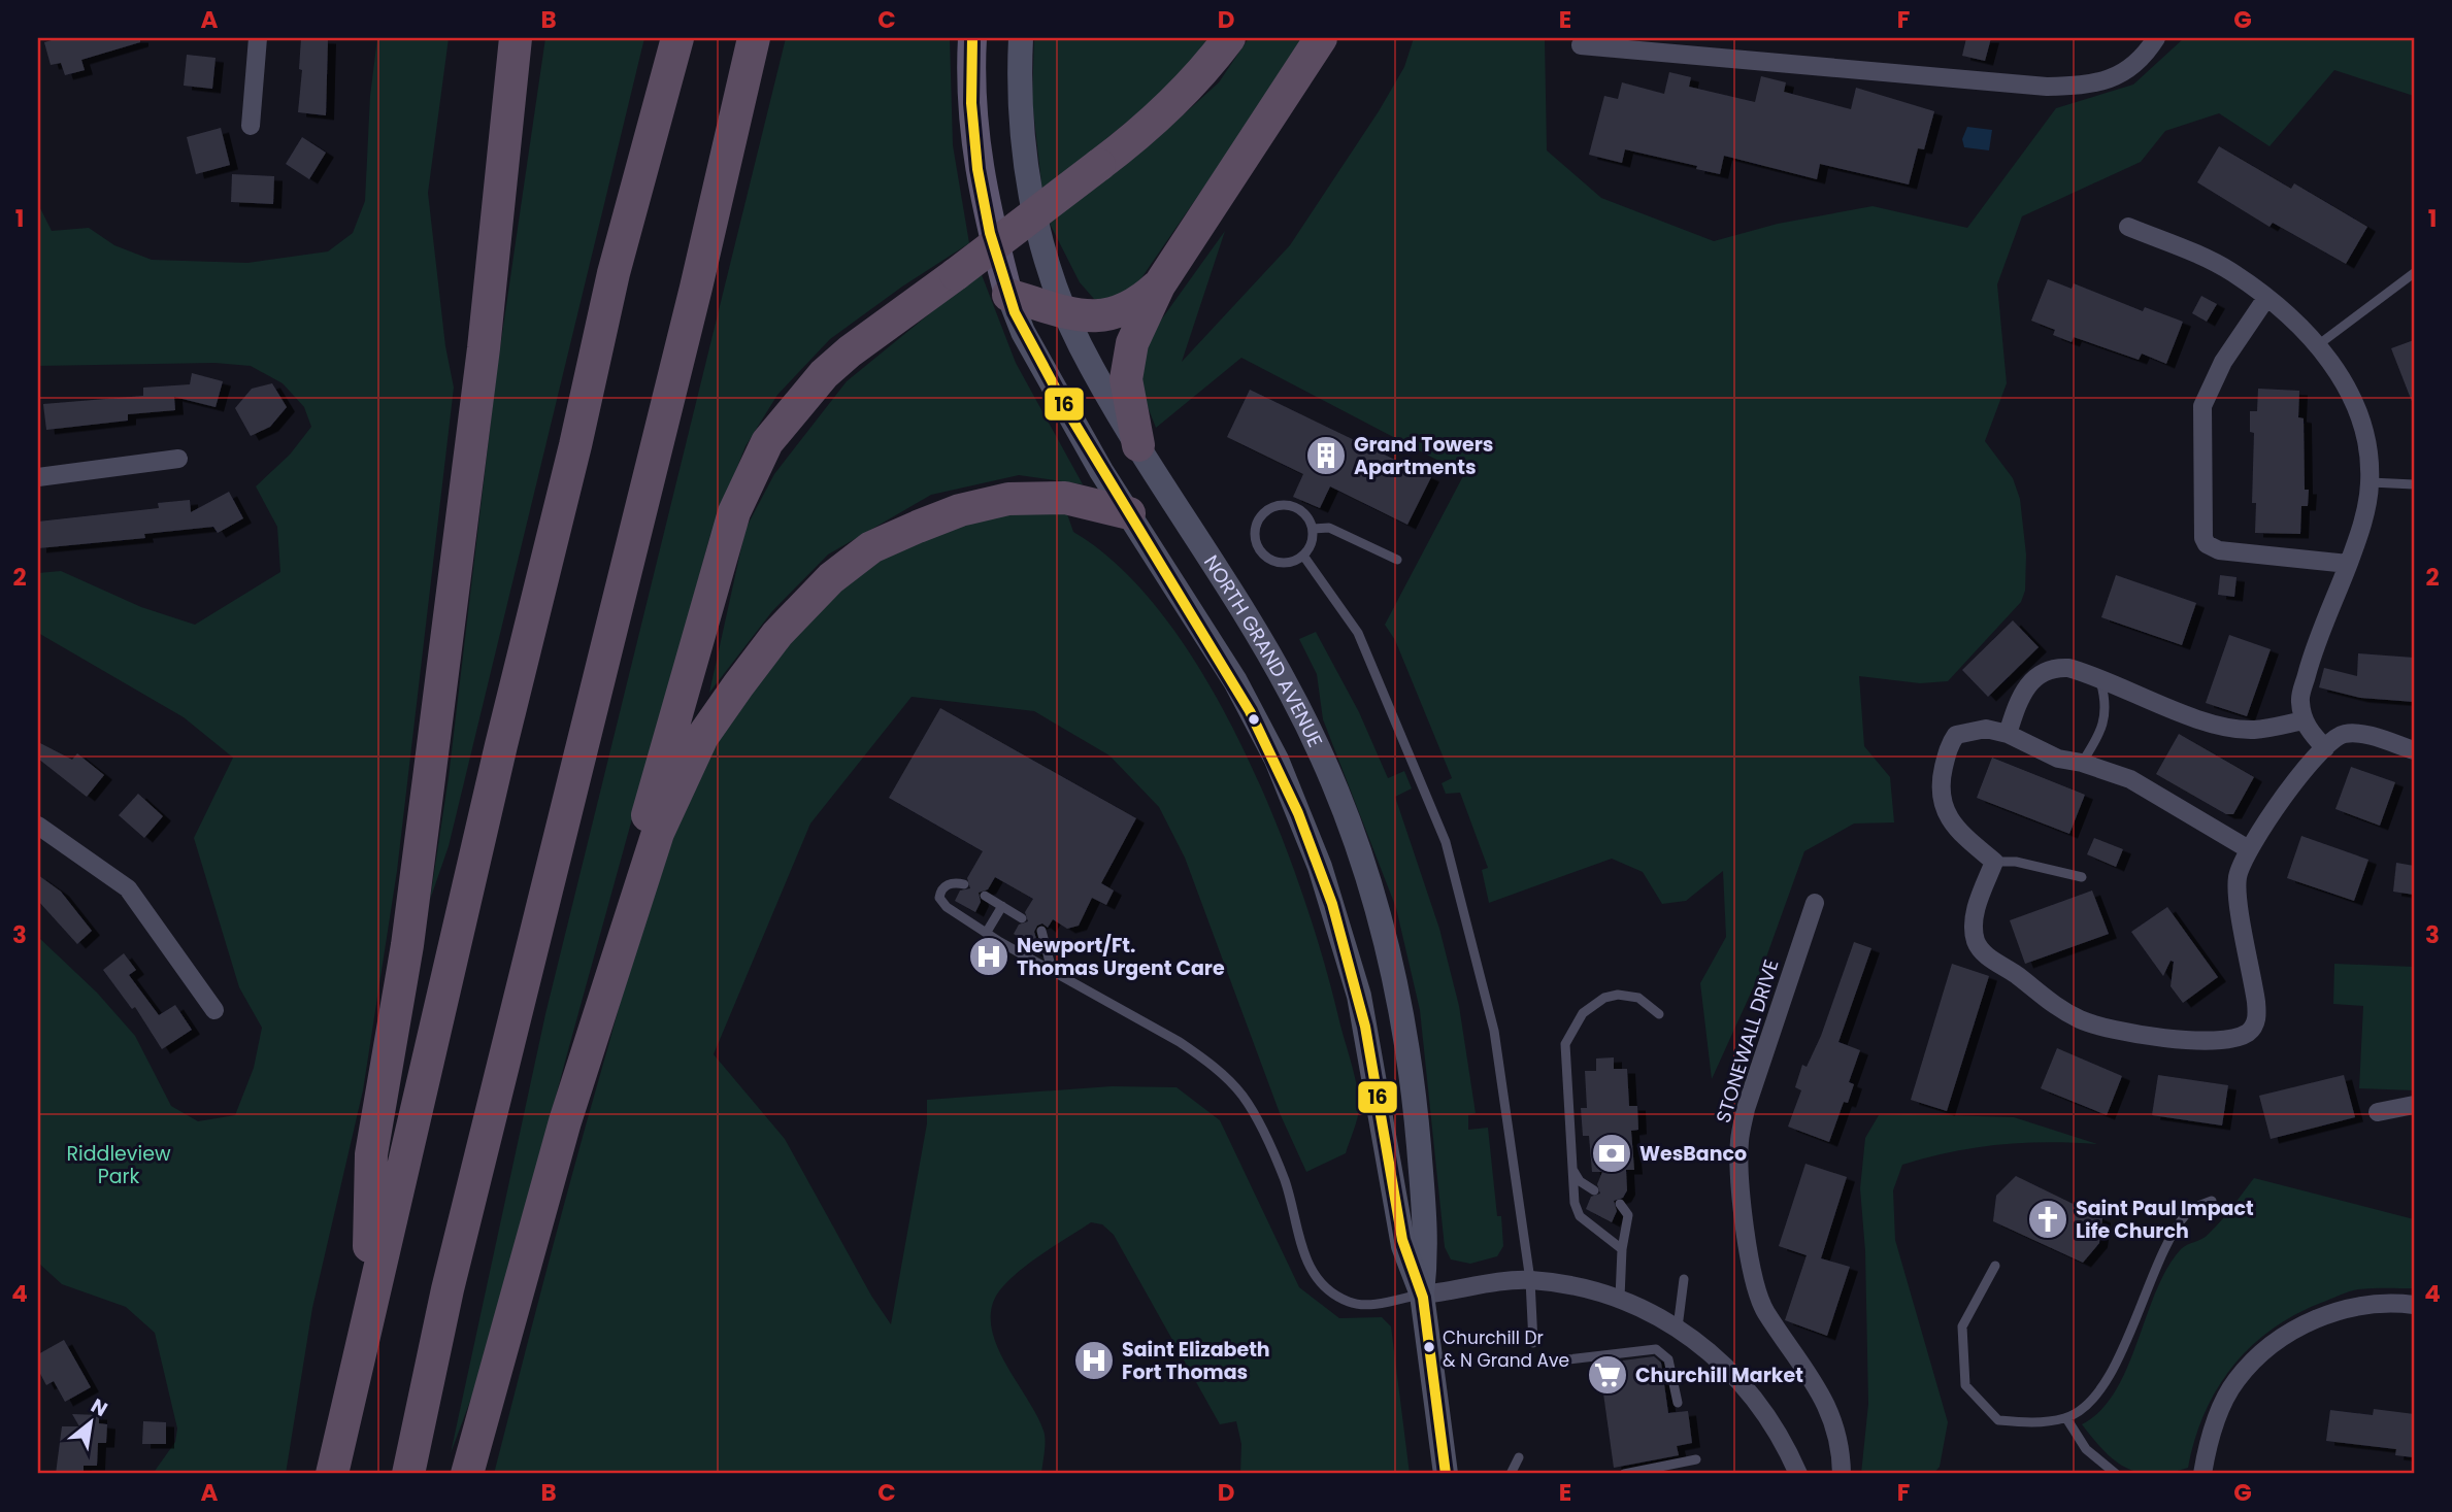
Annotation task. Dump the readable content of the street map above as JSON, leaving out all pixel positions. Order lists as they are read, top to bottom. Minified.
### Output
{"streets":{"main road":["NORTH GRAND AVENUE"],"street":["STONEWALL DRIVE"]},"parks":["Riddleview Park"],"places":{"building":["Grand Towers Apartments"],"hospital":["Newport/Ft. Thomas Urgent Care","Saint Elizabeth Fort Thomas"],"bank":["WesBanco"],"church":["Saint Paul Impact Life Church"],"other":["Churchill Dr & N Grand Ave"],"supermarket":["Churchill Market"]},"lines":["transit line 16"],"north":"top right","grid":{"columns":["A","B","C","D","E","F","G"],"rows":["1","2","3","4"]}}
